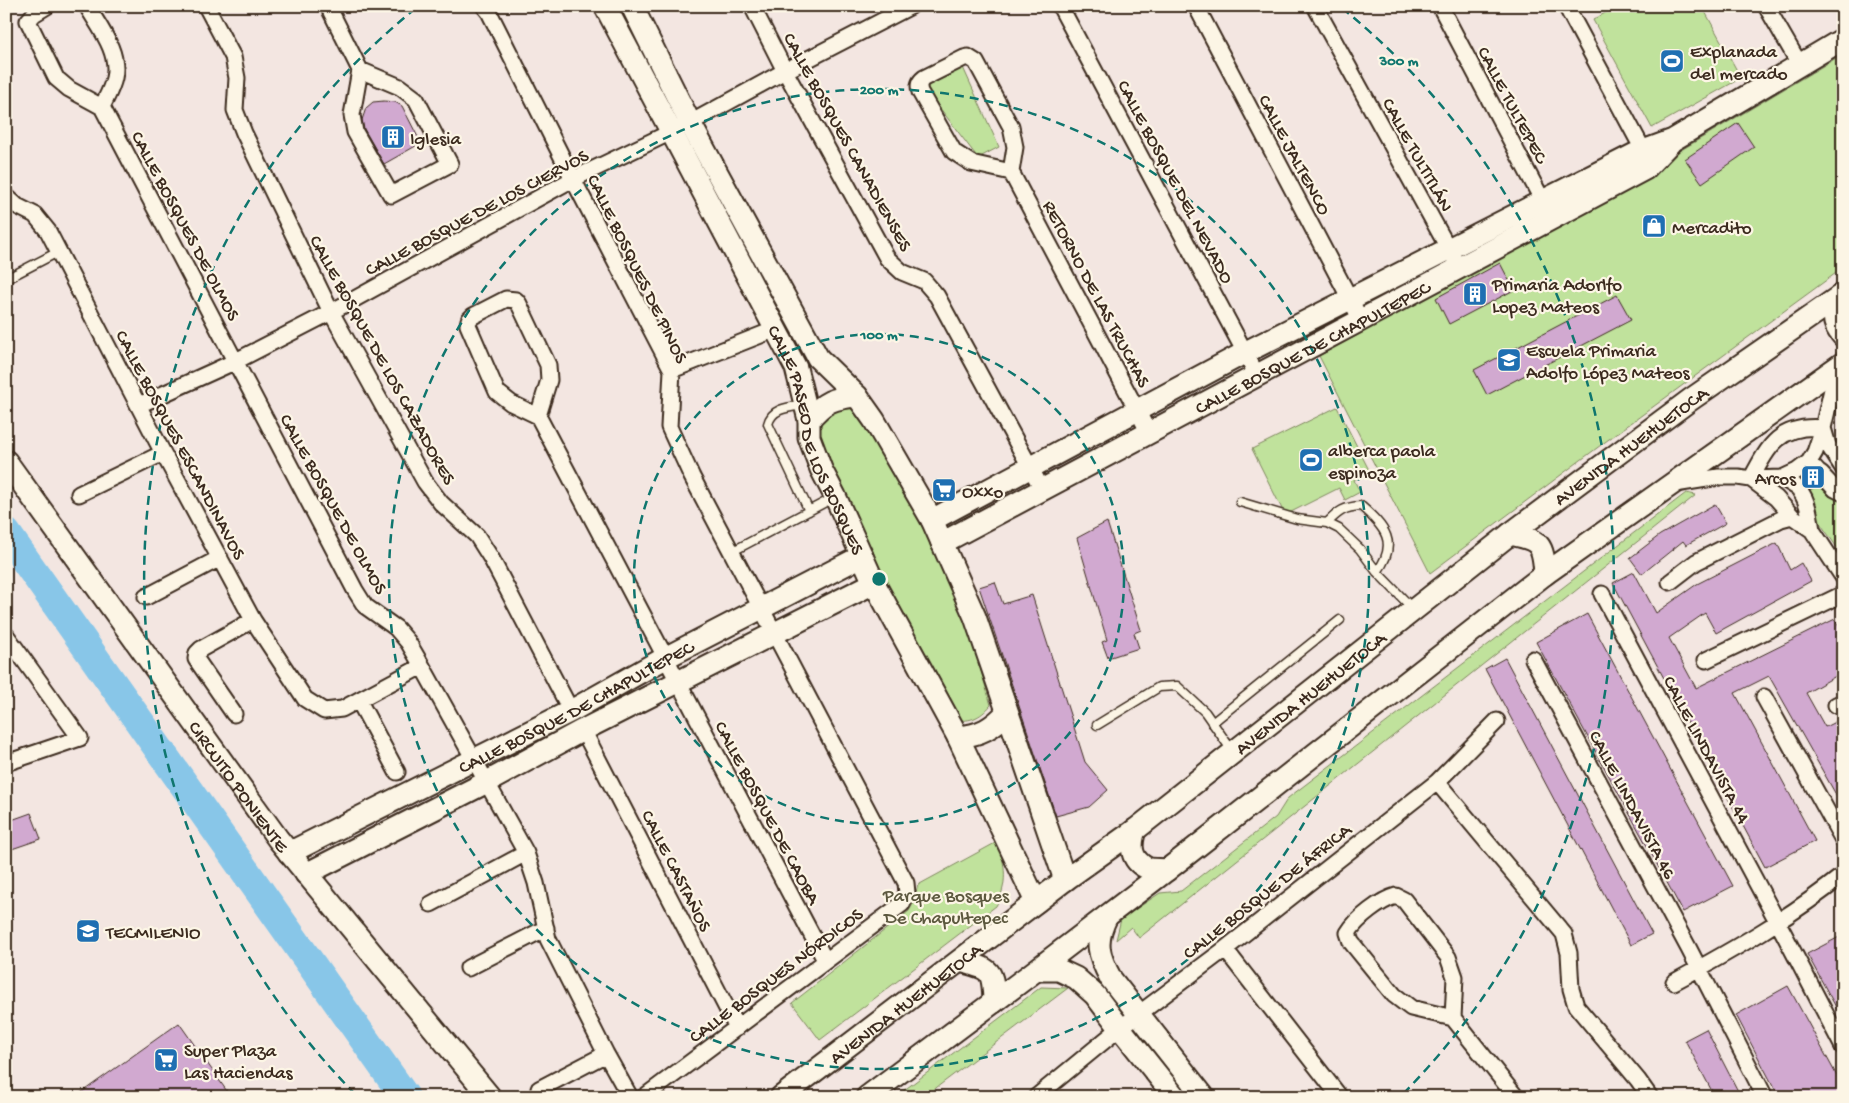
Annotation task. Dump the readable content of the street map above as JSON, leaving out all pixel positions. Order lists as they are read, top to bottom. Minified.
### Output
{"streets":{"main road":["CALLE BOSQUE DE CHAPULTEPEC","CALLE PASEO DE LOS BOSQUES","AVENIDA HUEHUETOCA","CIRCUITO PONIENTE"],"street":["CALLE TULTEPEC","CALLE BOSQUES CANADIENSES","CALLE JALTENCO","CALLE TULTITLÁN","CALLE BOSQUE DEL NEVADO","CALLE BOSQUE DE LOS CIERVOS","CALLE BOSQUES DE OLMOS","CALLE BOSQUES DE PINOS","RETORNO DE LAS TRUCHAS","CALLE BOSQUE DE LOS CAZADORES","CALLE BOSQUES ESCANDINAVOS","CALLE BOSQUE DE OLMOS","CALLE LINDAVISTA 44","CALLE LINDAVISTA 46","CALLE BOSQUE DE CAOBA","CALLE CASTAÑOS","CALLE BOSQUE DE ÁFRICA","CALLE BOSQUES NÓRDICOS"]},"crossings":[["CALLE TULTEPEC","CALLE BOSQUE DE CHAPULTEPEC"],["CALLE BOSQUES CANADIENSES","CALLE BOSQUE DE LOS CIERVOS"],["CALLE BOSQUES CANADIENSES","CALLE BOSQUE DE CHAPULTEPEC"],["CALLE JALTENCO","CALLE BOSQUE DE CHAPULTEPEC"],["CALLE TULTITLÁN","CALLE BOSQUE DE CHAPULTEPEC"],["CALLE BOSQUE DEL NEVADO","CALLE BOSQUE DE CHAPULTEPEC"],["CALLE BOSQUE DE LOS CIERVOS","CALLE BOSQUES DE OLMOS"],["CALLE BOSQUE DE LOS CIERVOS","CALLE BOSQUES DE PINOS"],["CALLE BOSQUE DE LOS CIERVOS","CALLE BOSQUE DE LOS CAZADORES"],["CALLE BOSQUE DE LOS CIERVOS","CALLE PASEO DE LOS BOSQUES"],["CALLE BOSQUE DE LOS CIERVOS","CALLE BOSQUES ESCANDINAVOS"],["CALLE BOSQUE DE LOS CIERVOS","CALLE BOSQUE DE OLMOS"],["CALLE BOSQUES DE OLMOS","CALLE BOSQUE DE OLMOS"],["CALLE BOSQUES DE PINOS","CALLE BOSQUE DE CHAPULTEPEC"],["CALLE BOSQUES DE PINOS","CALLE BOSQUES NÓRDICOS"],["RETORNO DE LAS TRUCHAS","CALLE BOSQUE DE CHAPULTEPEC"],["CALLE BOSQUE DE CHAPULTEPEC","CALLE BOSQUE DE LOS CAZADORES"],["CALLE BOSQUE DE CHAPULTEPEC","CALLE PASEO DE LOS BOSQUES"],["CALLE BOSQUE DE CHAPULTEPEC","CALLE BOSQUE DE OLMOS"],["CALLE BOSQUE DE CHAPULTEPEC","CIRCUITO PONIENTE"],["CALLE BOSQUE DE CHAPULTEPEC","CALLE BOSQUE DE CAOBA"],["CALLE BOSQUE DE CHAPULTEPEC","CALLE CASTAÑOS"],["CALLE BOSQUE DE CHAPULTEPEC","CALLE BOSQUES NÓRDICOS"],["CALLE PASEO DE LOS BOSQUES","AVENIDA HUEHUETOCA"],["CALLE BOSQUE DE CAOBA","CALLE BOSQUES NÓRDICOS"],["CALLE CASTAÑOS","CALLE BOSQUES NÓRDICOS"]],"parks":["Parque Bosques De Chapultepec"],"places":{"sports":["Explanada del mercado","alberca paola espinoza"],"building":["Iglesia","Primaria Adorlfo Lopez Mateos","Arcos"],"shop":["Mercadito"],"school or university":["Escuela Primaria Adolfo López Mateos","TECMILENIO"],"supermarket":["Oxxo","Super Plaza Las Haciendas"]},"rings":["300 m","200 m","100 m"]}
